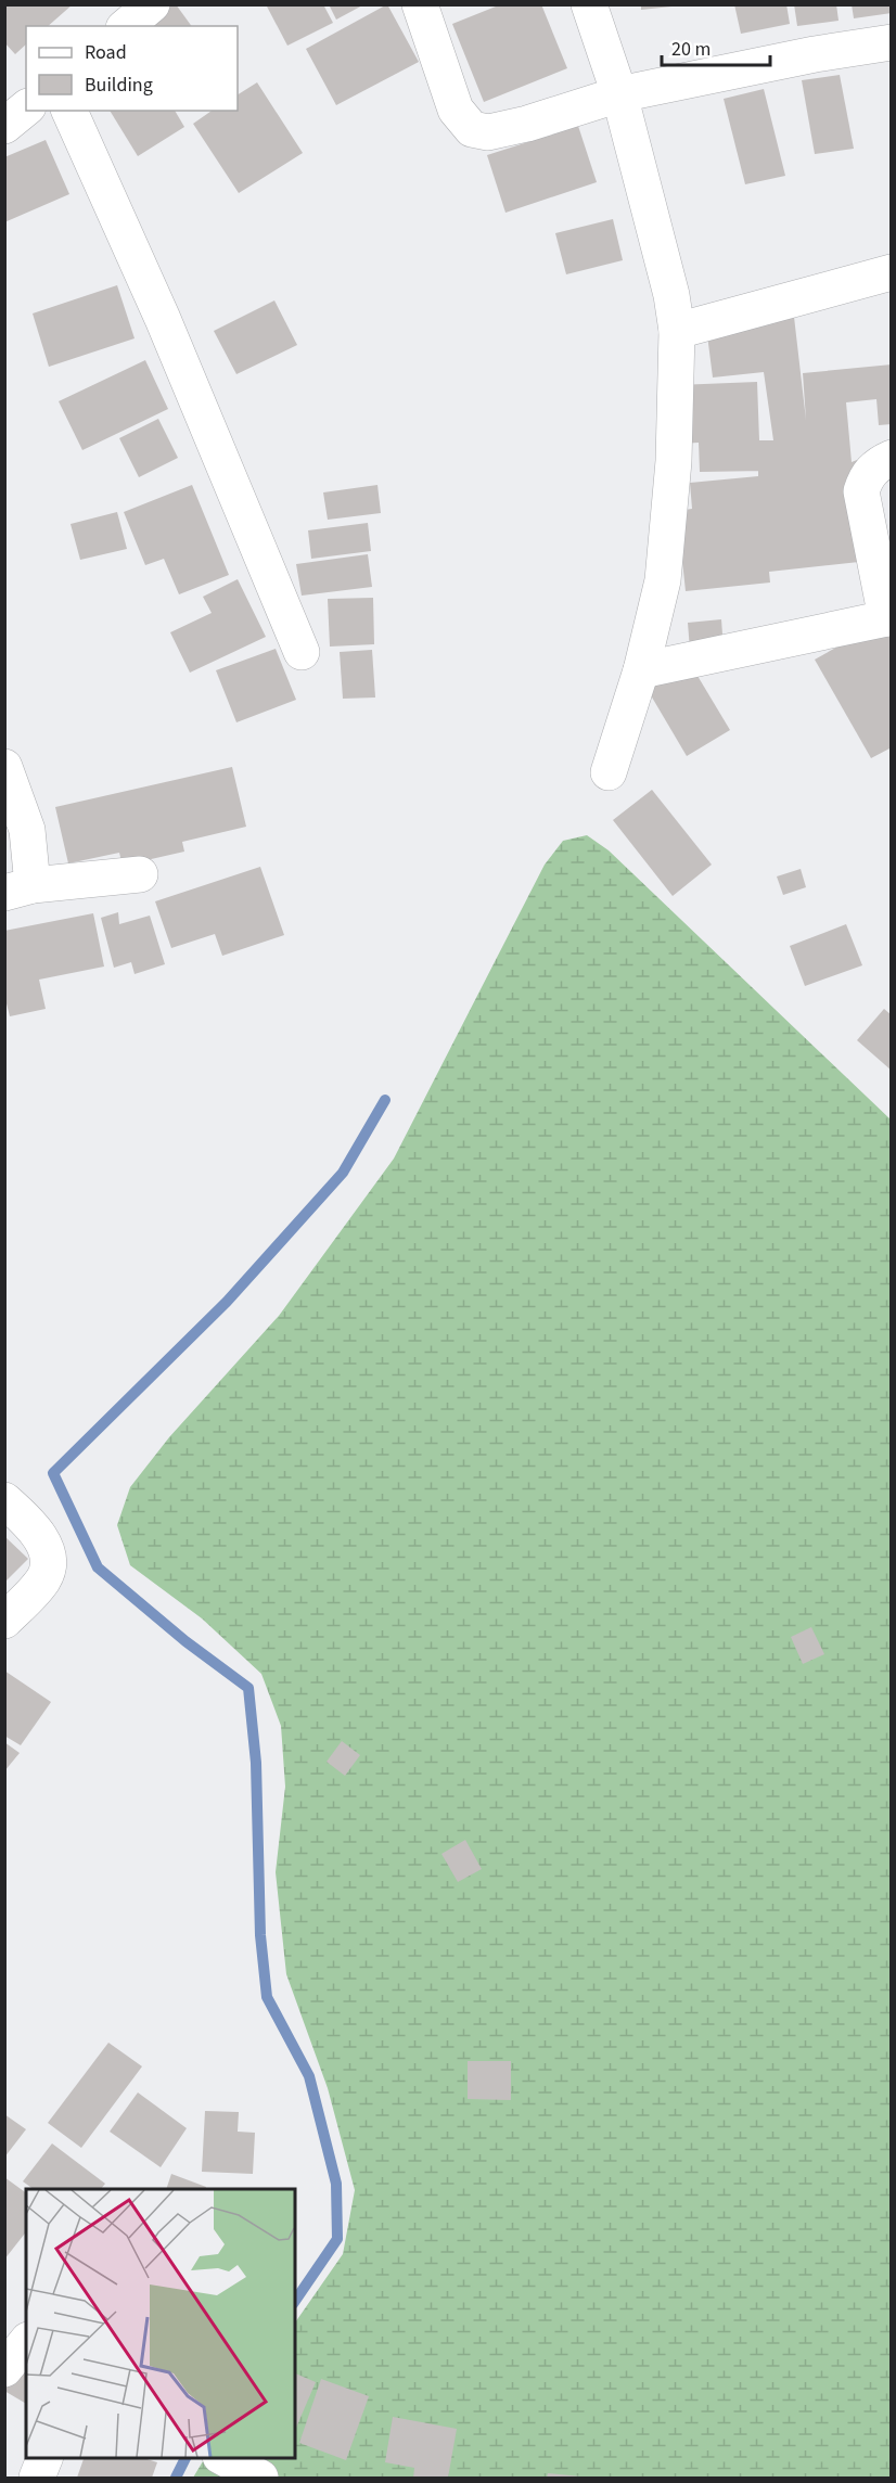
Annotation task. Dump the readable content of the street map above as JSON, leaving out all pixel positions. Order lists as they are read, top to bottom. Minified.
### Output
{"legend":["Road","Building"],"scale_bar":"20 m"}
